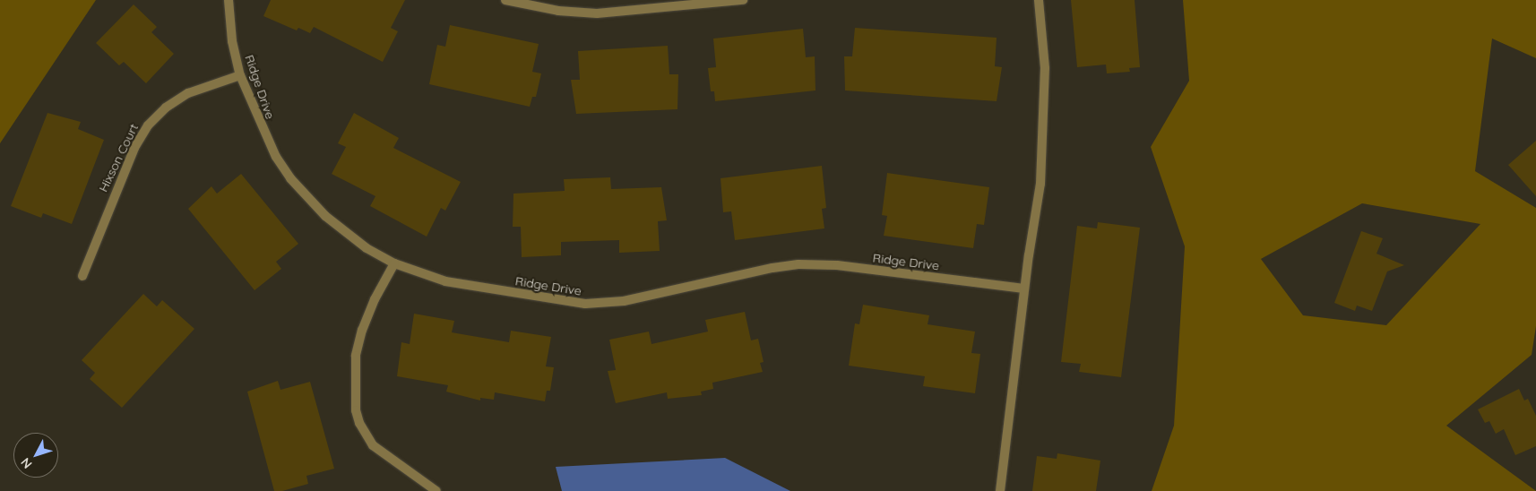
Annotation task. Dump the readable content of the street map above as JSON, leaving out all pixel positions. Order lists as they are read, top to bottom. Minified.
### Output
{"streets":{"street":["Ridge Drive","Hixson Court"]},"crossings":[["Ridge Drive","Hixson Court"]],"north":"bottom left"}
